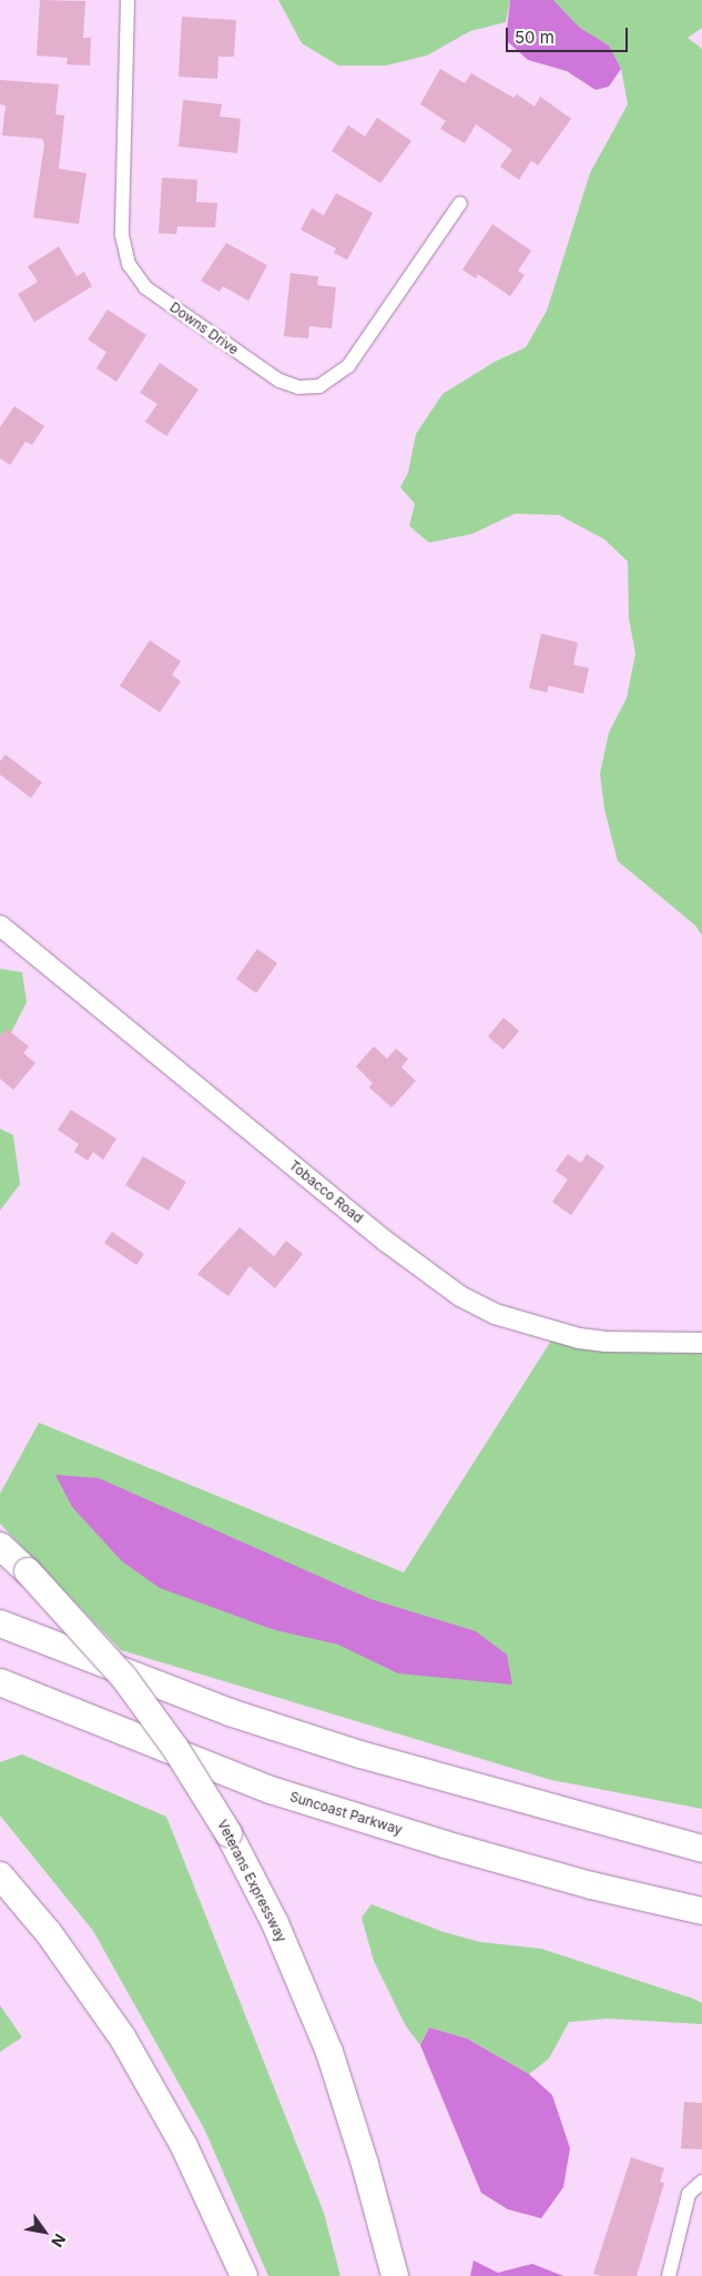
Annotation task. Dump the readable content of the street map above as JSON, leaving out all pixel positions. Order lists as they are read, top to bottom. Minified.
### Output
{"streets":{"highway":["Suncoast Parkway","Veterans Expressway"],"street":["Downs Drive","Tobacco Road"]},"scale_bar":"50 m","north":"bottom right"}
